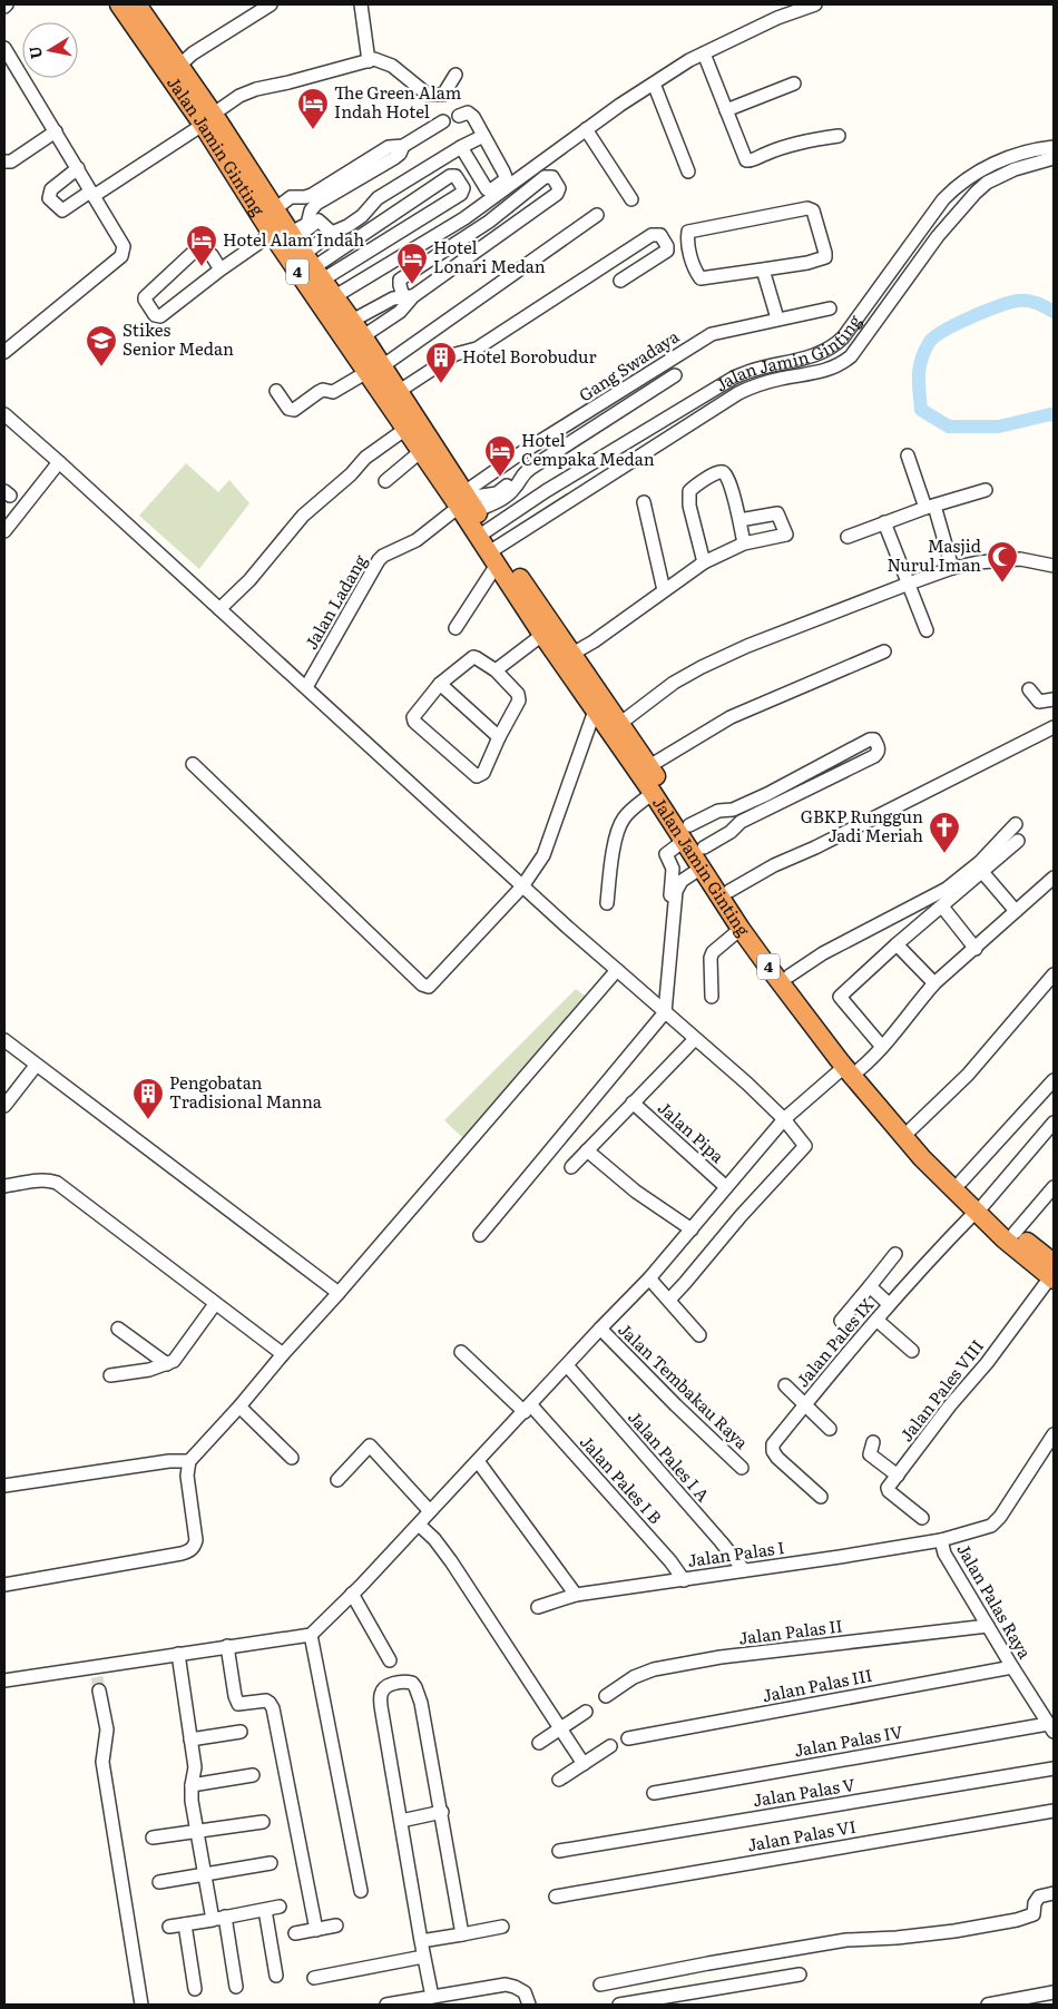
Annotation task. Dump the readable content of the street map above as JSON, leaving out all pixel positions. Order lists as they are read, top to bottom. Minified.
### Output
{"streets":{"highway":["Jalan Jamin Ginting","4"],"street":["Gang Swadaya","Jalan Ladang","Jalan Pipa","Jalan Pales IX","Jalan Tembakau Raya","Jalan Pales VIII","Jalan Pales I A","Jalan Pales I B","Jalan Palas I","Jalan Palas Raya","Jalan Palas II","Jalan Palas III","Jalan Palas IV","Jalan Palas V","Jalan Palas VI"]},"crossings":[["Jalan Jamin Ginting","Gang Swadaya"],["Jalan Jamin Ginting","Jalan Ladang"],["Jalan Jamin Ginting","Jalan Pales IX"],["Jalan Jamin Ginting","Jalan Pales VIII"],["Gang Swadaya","Jalan Ladang"],["Jalan Pales I A","Jalan Palas I"],["Jalan Pales I B","Jalan Palas I"],["Jalan Palas I","Jalan Palas Raya"],["Jalan Palas Raya","Jalan Palas II"],["Jalan Palas Raya","Jalan Palas III"],["Jalan Palas Raya","Jalan Palas IV"]],"places":{"hotel":["The Green Alam Indah Hotel","Hotel Alam Indah","Hotel Lonari Medan","Hotel Cempaka Medan"],"school or university":["Stikes Senior Medan"],"building":["Hotel Borobudur","Pengobatan Tradisional Manna"],"mosque":["Masjid Nurul Iman"],"church":["GBKP Runggun Jadi Meriah"]},"north":"left"}
